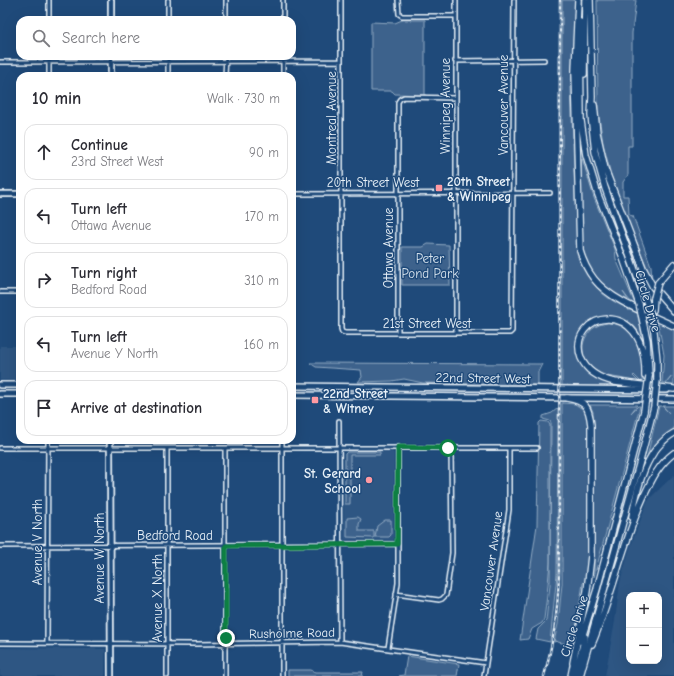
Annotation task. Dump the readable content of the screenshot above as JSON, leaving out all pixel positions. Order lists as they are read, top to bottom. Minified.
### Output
{"streets":{"highway":["Circle Drive"],"main road":["22nd Street West"],"street":["Vancouver Avenue","Winnipeg Avenue","Montreal Avenue","20th Street West","Ottawa Avenue","21st Street West","Bedford Road","Avenue V North","Avenue W North","Avenue X North","Rusholme Road"]},"crossings":[["Vancouver Avenue","20th Street West"],["Vancouver Avenue","21st Street West"],["Vancouver Avenue","Rusholme Road"],["Winnipeg Avenue","20th Street West"],["Winnipeg Avenue","Ottawa Avenue"],["Winnipeg Avenue","21st Street West"],["Montreal Avenue","20th Street West"],["Montreal Avenue","21st Street West"],["20th Street West","Ottawa Avenue"],["Ottawa Avenue","21st Street West"],["Bedford Road","Avenue V North"],["Bedford Road","Avenue W North"],["Bedford Road","Avenue X North"],["Avenue V North","Rusholme Road"],["Avenue W North","Rusholme Road"],["Avenue X North","Rusholme Road"]],"parks":["Peter Pond Park"],"places":{"transit":["20th Street & Winnipeg","22nd Street & Witney"],"other":["St. Gerard School"]},"page":{"search":"Search here","heading":["10 min","Walk · 730 m"],"list":[["Continue","23rd Street West","90 m"],["Turn left","Ottawa Avenue","170 m"],["Turn right","Bedford Road","310 m"],["Turn left","Avenue Y North","160 m"],"Arrive at destination"],"map_buttons":["+","−"]}}
